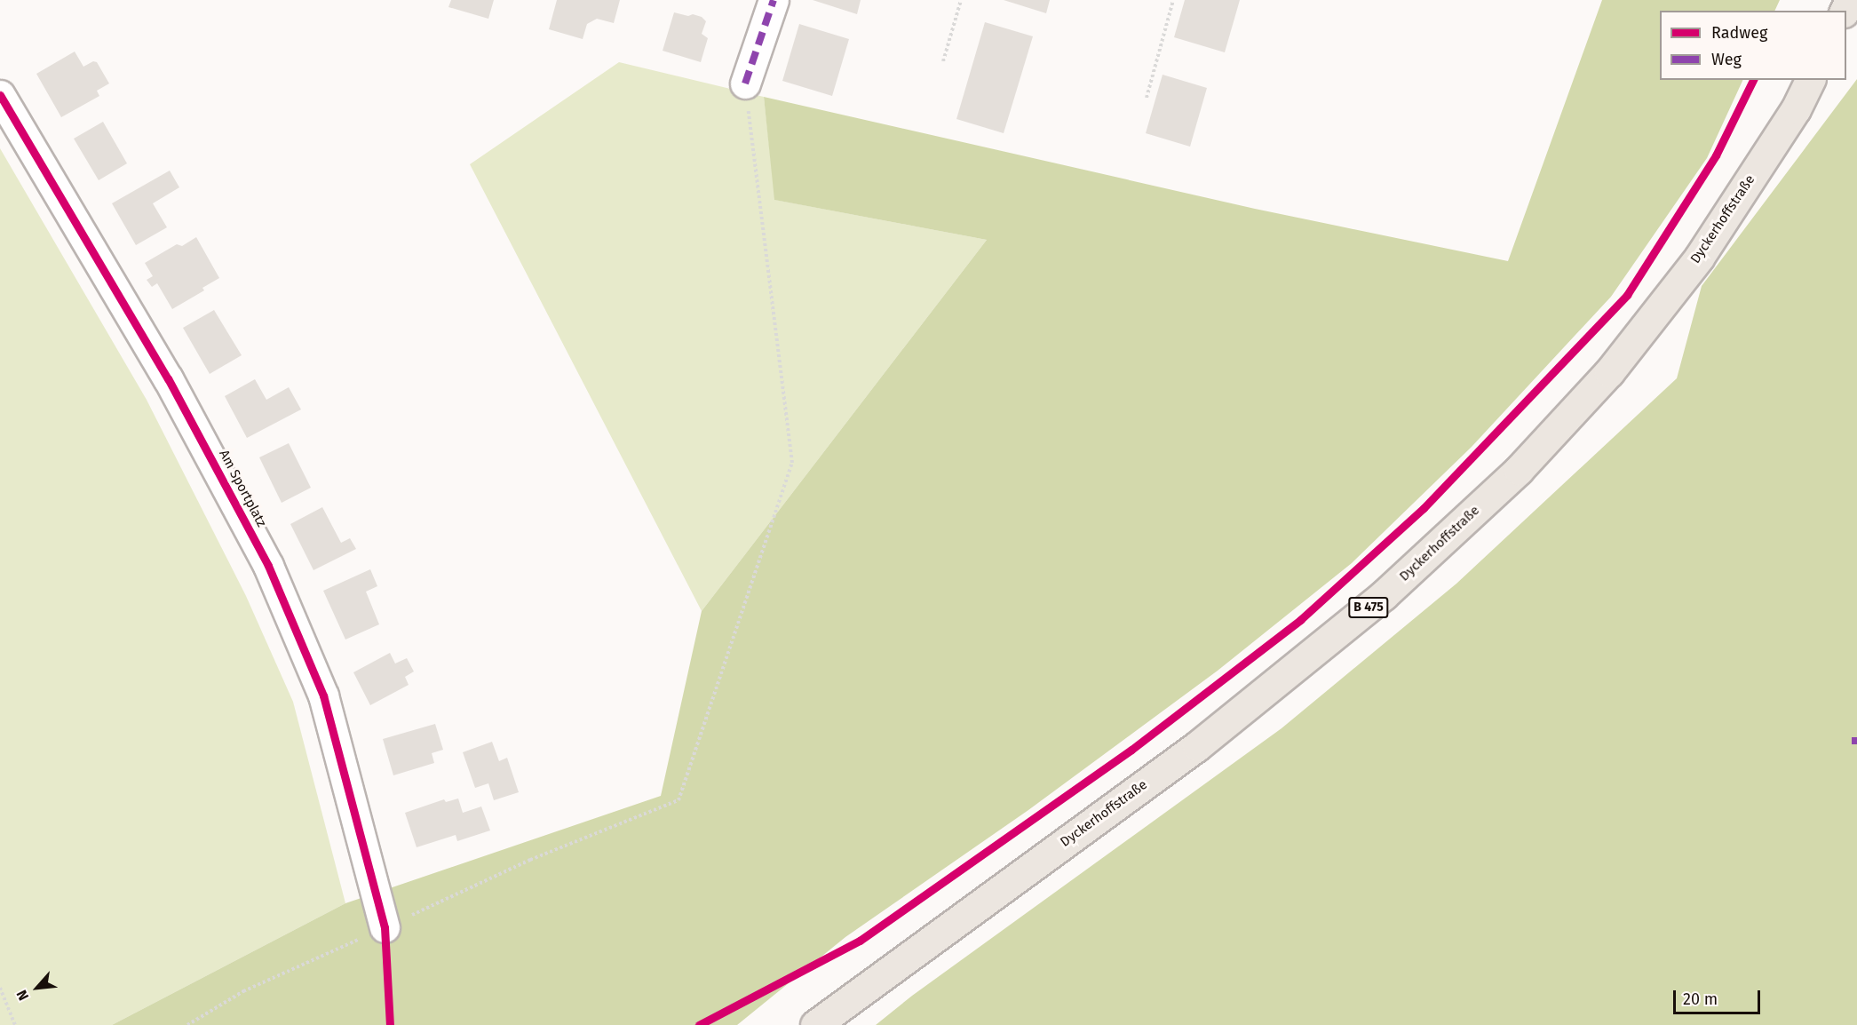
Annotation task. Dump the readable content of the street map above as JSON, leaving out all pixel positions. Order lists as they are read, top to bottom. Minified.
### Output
{"streets":{"main road":["Dyckerhoffstraße","B 475"],"street":["Am Sportplatz"]},"legend":["Radweg","Weg"],"scale_bar":"20 m","north":"bottom left"}
